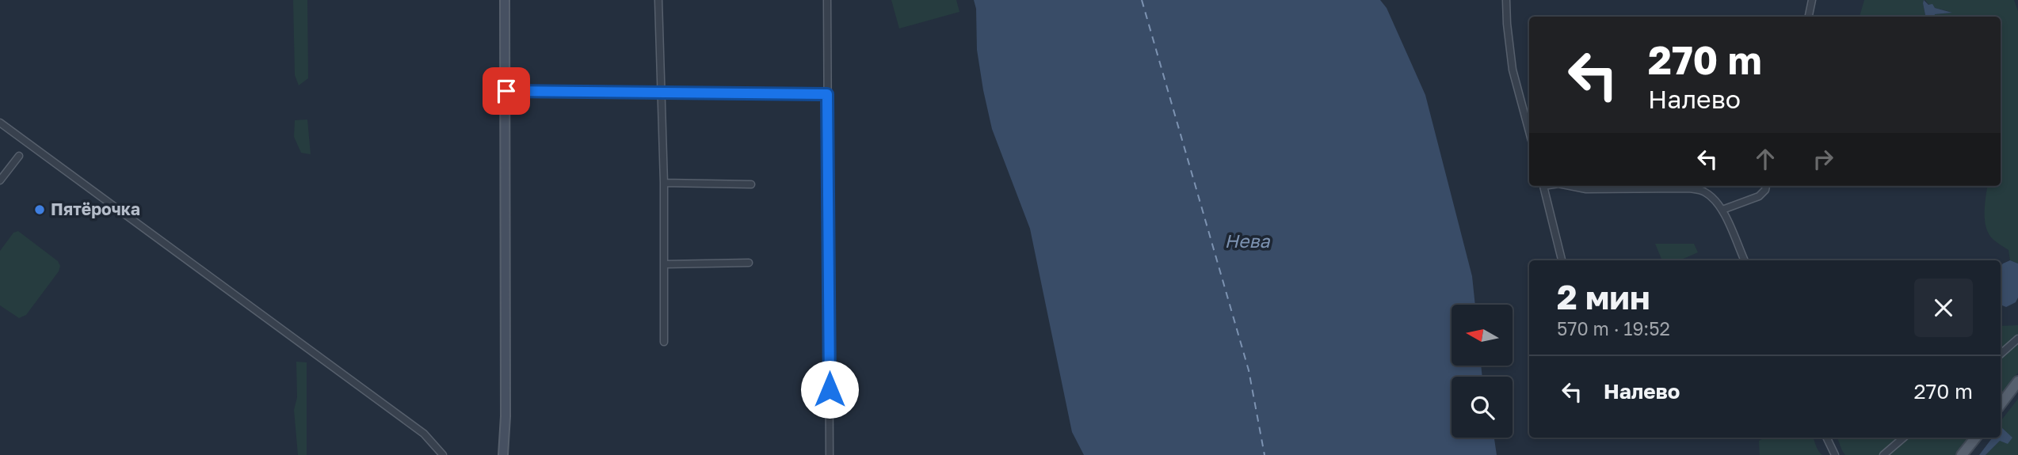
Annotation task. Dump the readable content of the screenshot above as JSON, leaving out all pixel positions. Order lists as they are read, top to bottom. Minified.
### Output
{"water":["Нева"],"places":["Пятёрочка"],"north":"left","page":{"turn":["270 m","Налево"],"heading":["2 мин","570 m · 19:52"],"list":[{"name":"Налево","value":"270 m"}]}}
